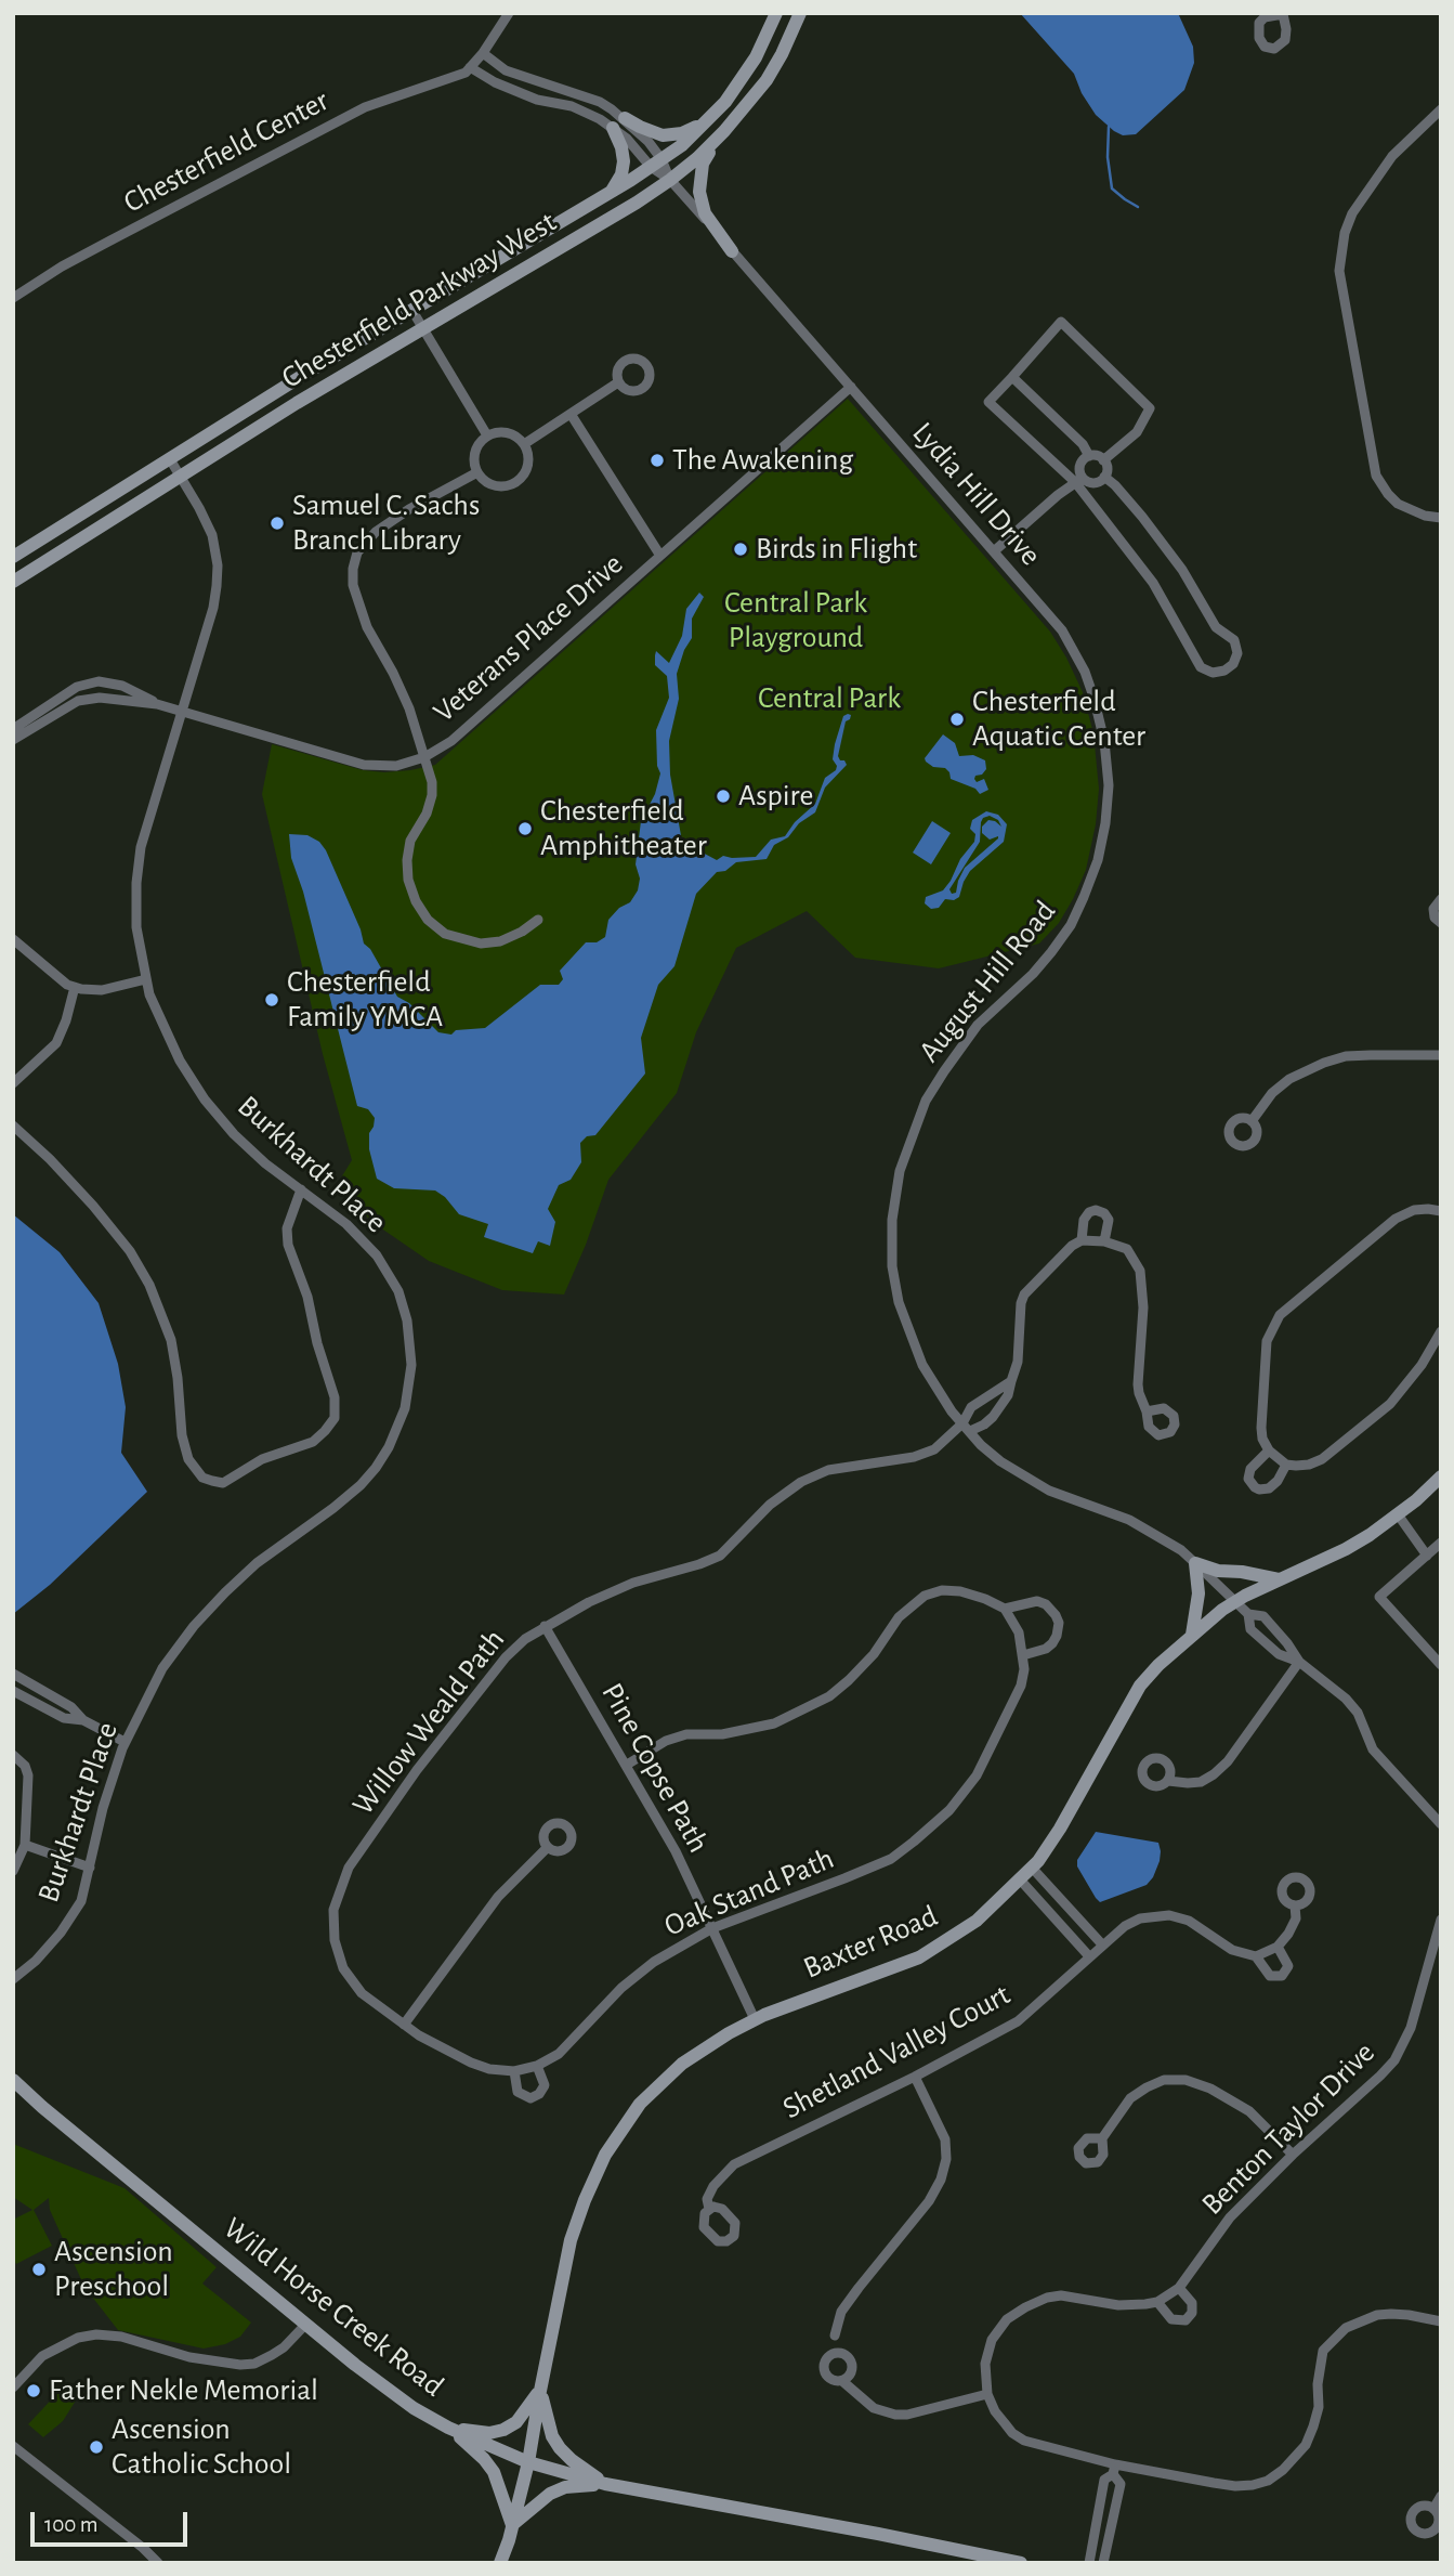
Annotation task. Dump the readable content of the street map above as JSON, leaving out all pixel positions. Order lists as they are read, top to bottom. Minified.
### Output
{"streets":{"main road":["Chesterfield Parkway West","Baxter Road","Wild Horse Creek Road"],"street":["Chesterfield Center","Lydia Hill Drive","Veterans Place Drive","August Hill Road","Burkhardt Place","Willow Weald Path","Pine Copse Path","Oak Stand Path","Shetland Valley Court","Benton Taylor Drive"]},"crossings":[["Chesterfield Parkway West","Lydia Hill Drive"],["Chesterfield Parkway West","Burkhardt Place"],["Lydia Hill Drive","Veterans Place Drive"],["Lydia Hill Drive","August Hill Road"],["Veterans Place Drive","Burkhardt Place"],["August Hill Road","Willow Weald Path"],["August Hill Road","Baxter Road"],["Willow Weald Path","Pine Copse Path"],["Willow Weald Path","Oak Stand Path"],["Pine Copse Path","Oak Stand Path"],["Pine Copse Path","Baxter Road"],["Baxter Road","Wild Horse Creek Road"]],"parks":["Central Park Playground","Central Park"],"places":["The Awakening","Samuel C. Sachs Branch Library","Birds in Flight","Chesterfield Aquatic Center","Aspire","Chesterfield Amphitheater","Chesterfield Family YMCA","Ascension Preschool","Father Nekle Memorial","Ascension Catholic School"],"scale_bar":"100 m"}
